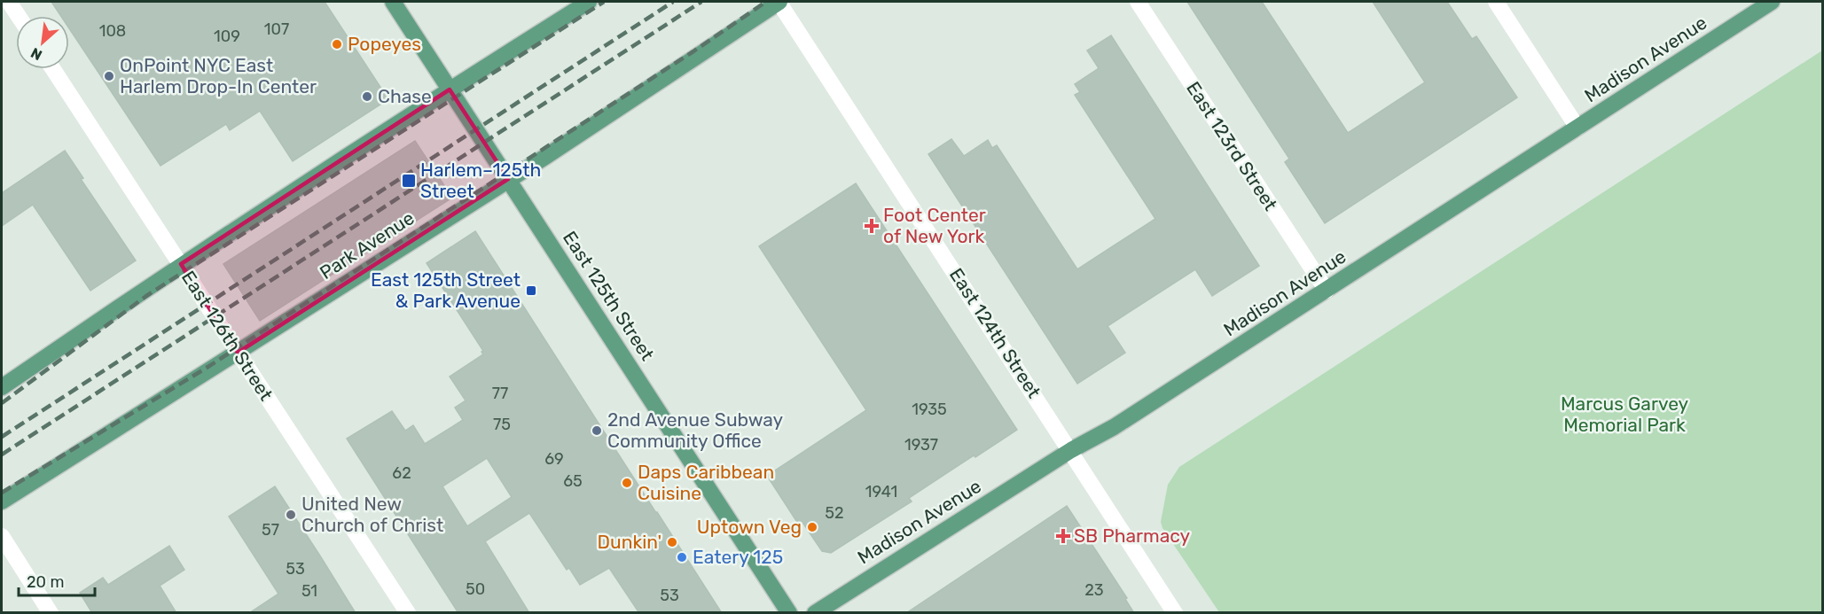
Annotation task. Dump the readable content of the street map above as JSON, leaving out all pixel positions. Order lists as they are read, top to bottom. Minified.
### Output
{"streets":{"main road":["Madison Avenue","Park Avenue","East 125th Street"],"street":["East 123rd Street","East 124th Street","East 126th Street"]},"crossings":[["Madison Avenue","East 123rd Street"],["Madison Avenue","East 124th Street"],["Park Avenue","East 125th Street"],["Park Avenue","East 124th Street"],["Park Avenue","East 126th Street"]],"parks":["Marcus Garvey Memorial Park"],"places":{"other":["Popeyes","OnPoint NYC East Harlem Drop-In Center","Chase","2nd Avenue Subway Community Office","Daps Caribbean Cuisine","United New Church of Christ","Uptown Veg","Dunkin'","Eatery 125"],"transit":["Harlem–125th Street","East 125th Street & Park Avenue"],"health":["Foot Center of New York","SB Pharmacy"]},"house_numbers":["107","108","109","77","1935","75","1937","69","62","65","1941","52","57","53","50","23","51","53"],"scale_bar":"20 m","north":"bottom left"}
